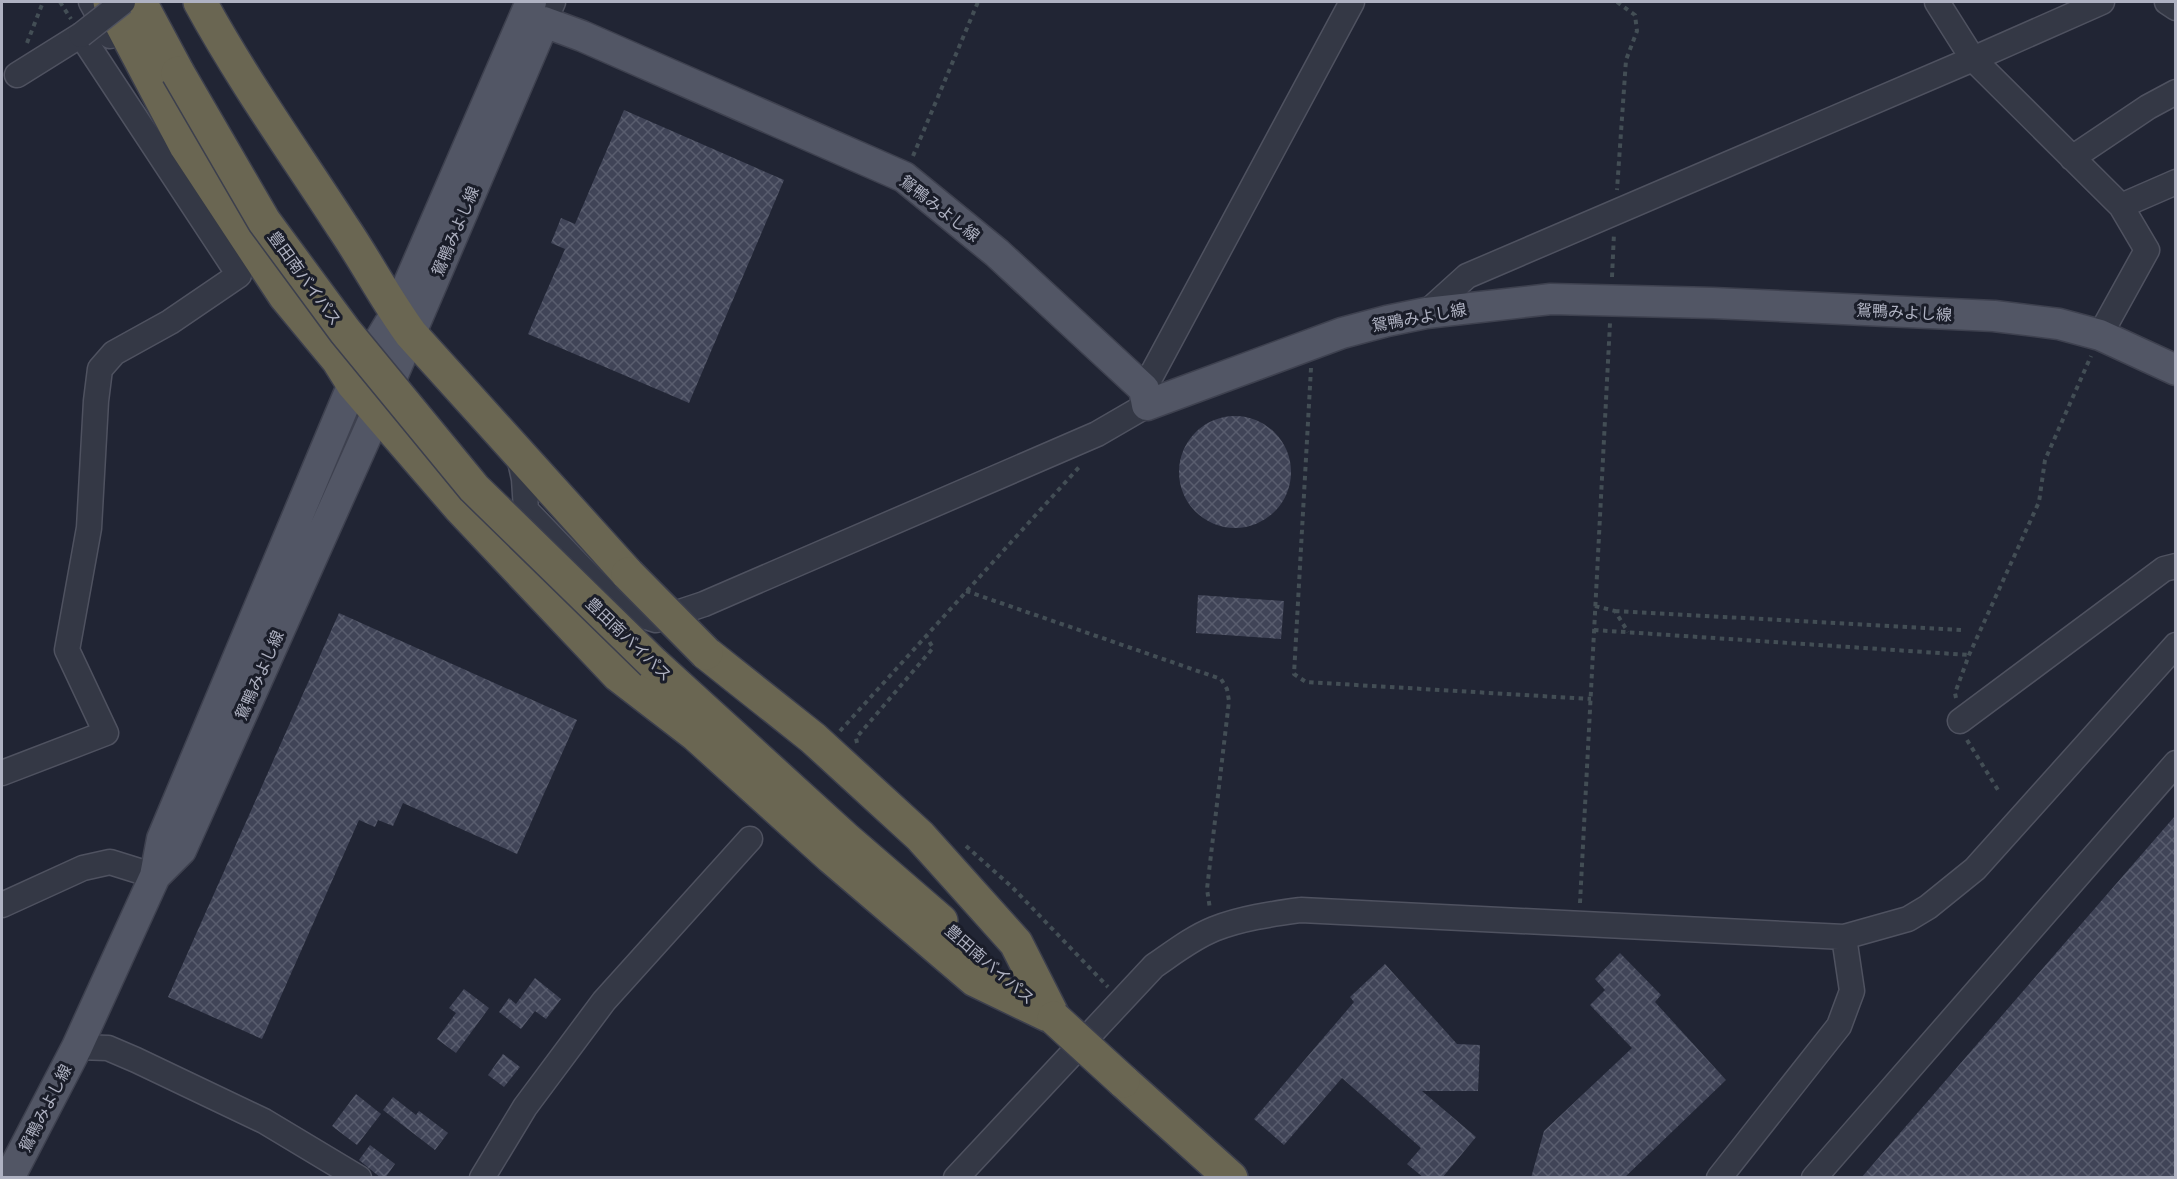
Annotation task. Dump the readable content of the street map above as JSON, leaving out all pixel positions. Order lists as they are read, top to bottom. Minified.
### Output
{"streets":{"highway":["豊田南バイパス"],"main road":["鴛鴨みよし線"]}}
